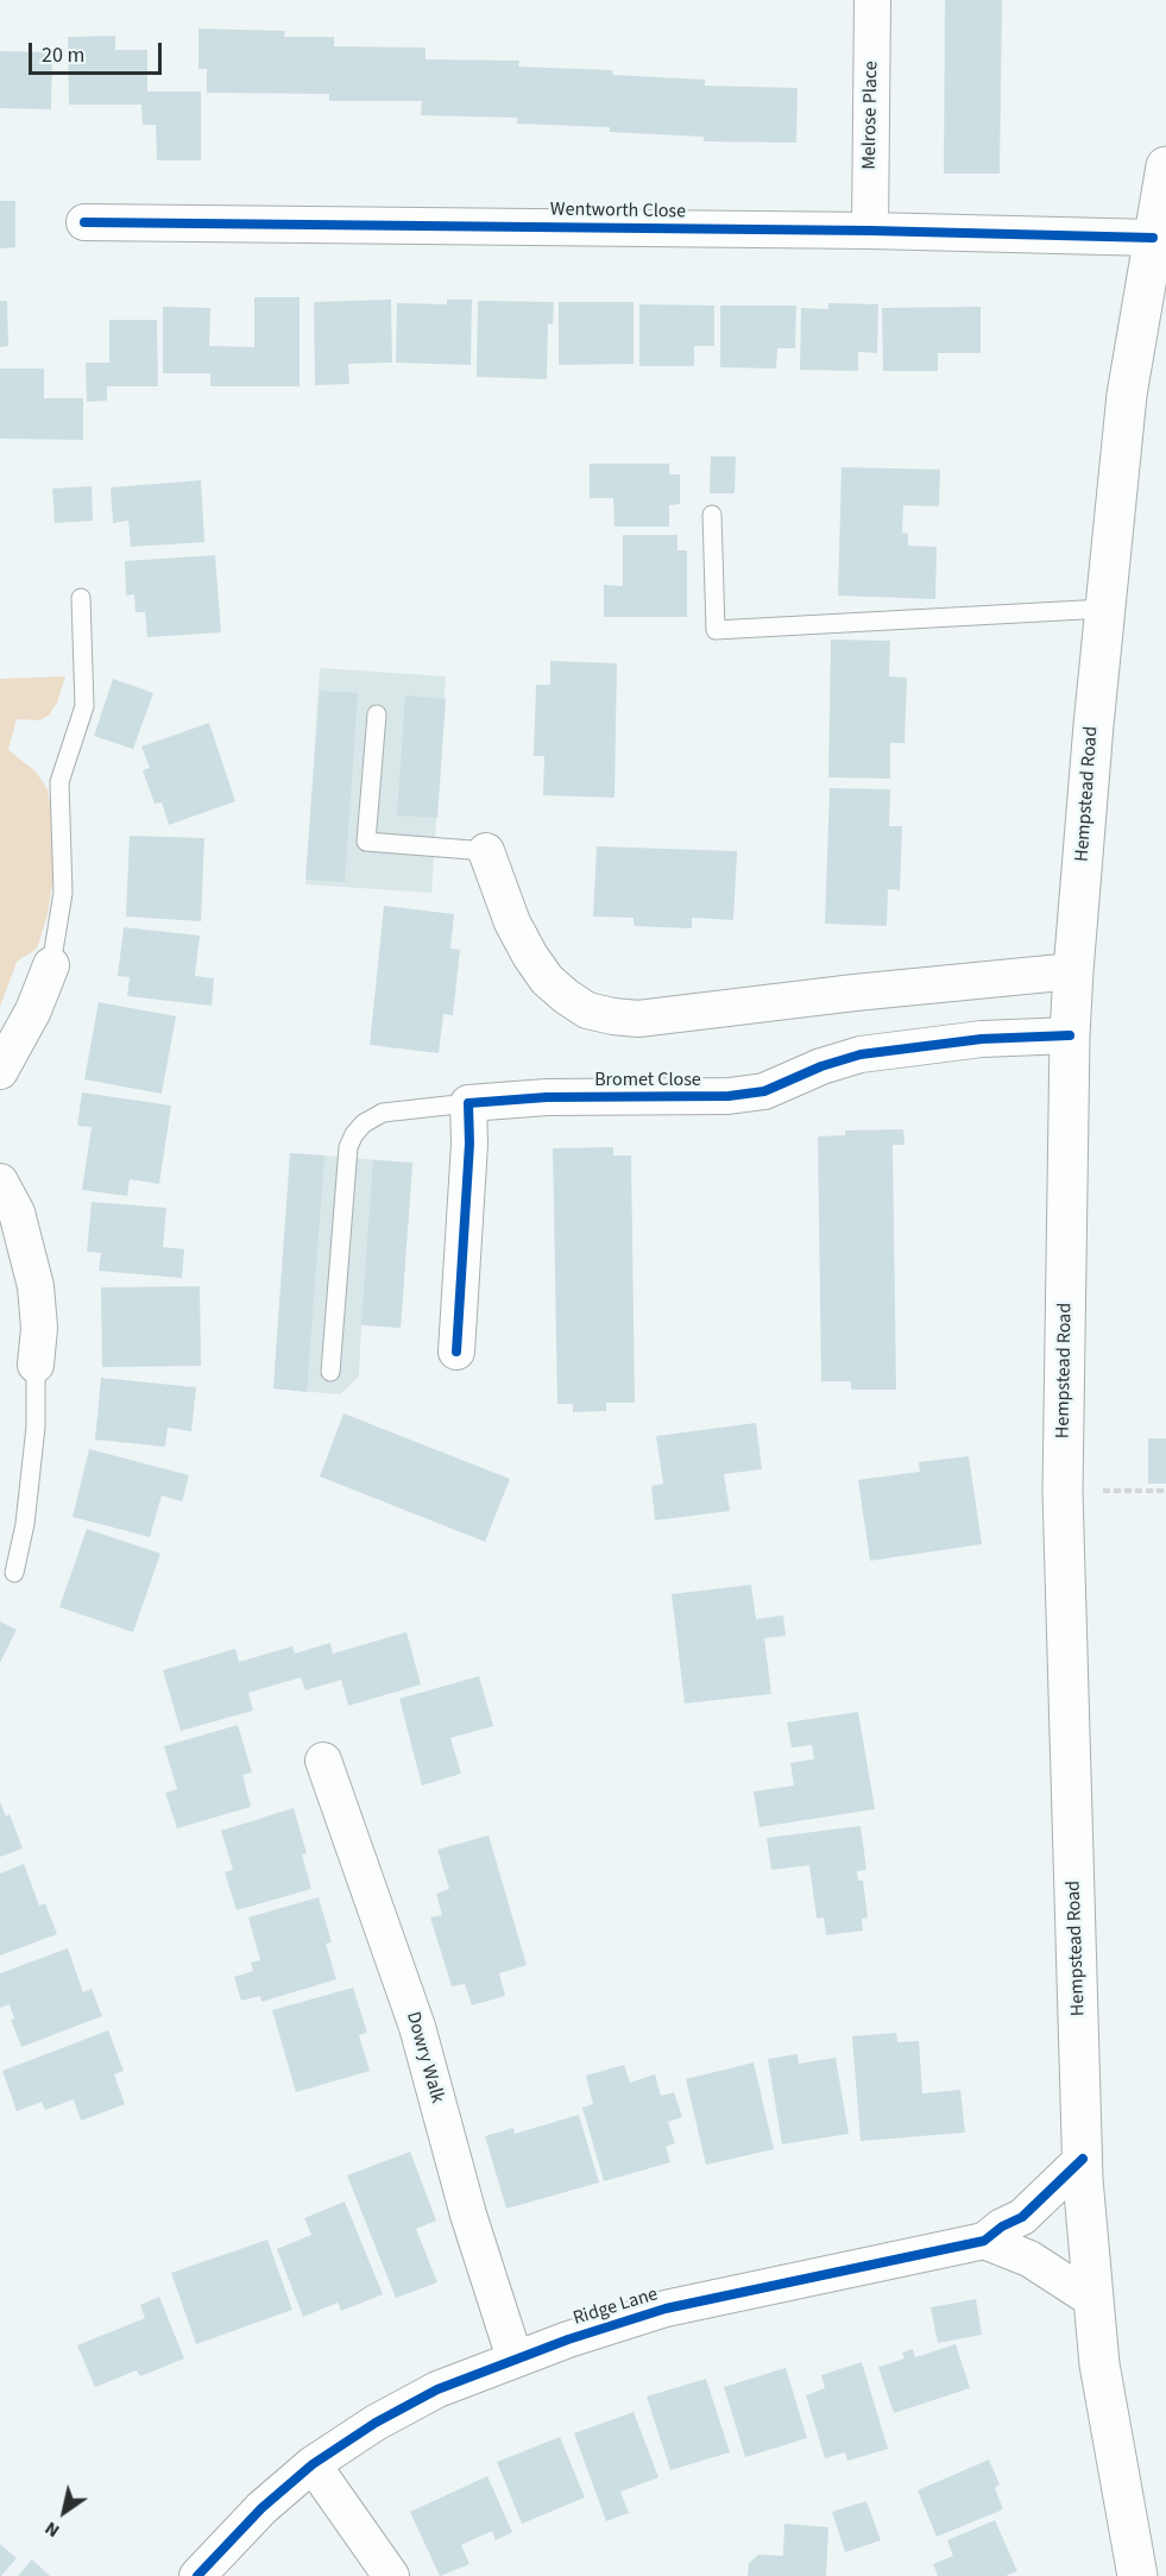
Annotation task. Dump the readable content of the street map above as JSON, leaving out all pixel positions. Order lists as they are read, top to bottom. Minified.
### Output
{"streets":{"main road":["Hempstead Road"],"street":["Melrose Place","Wentworth Close","Bromet Close","Dowry Walk","Ridge Lane"]},"crossings":[["Melrose Place","Wentworth Close"],["Wentworth Close","Hempstead Road"],["Hempstead Road","Bromet Close"],["Hempstead Road","Ridge Lane"],["Dowry Walk","Ridge Lane"]],"scale_bar":"20 m","north":"bottom left"}
